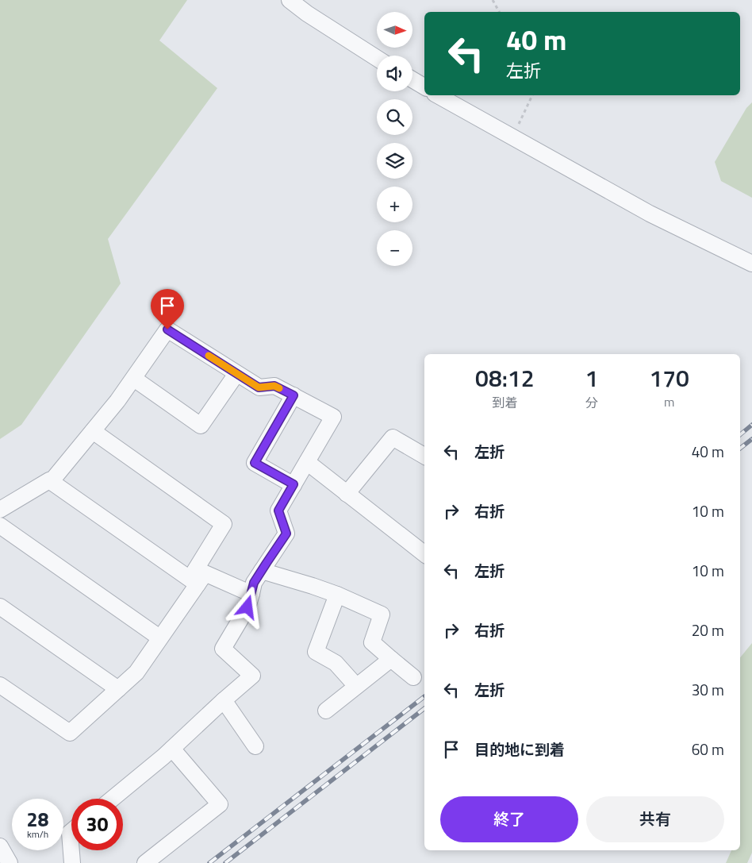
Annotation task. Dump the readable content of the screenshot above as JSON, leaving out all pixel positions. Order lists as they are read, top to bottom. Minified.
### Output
{"north":"right","page":{"map_buttons":["+","−"],"turn":["40 m","左折"],"eta":["08:12","到着","1","分","170","m"],"list":[{"name":"左折","value":"40 m"},{"name":"右折","value":"10 m"},{"name":"左折","value":"10 m"},{"name":"右折","value":"20 m"},{"name":"左折","value":"30 m"},{"name":"目的地に到着","value":"60 m"}],"buttons":["終了","共有"],"speed":"28 km/h","limit":"30"}}
